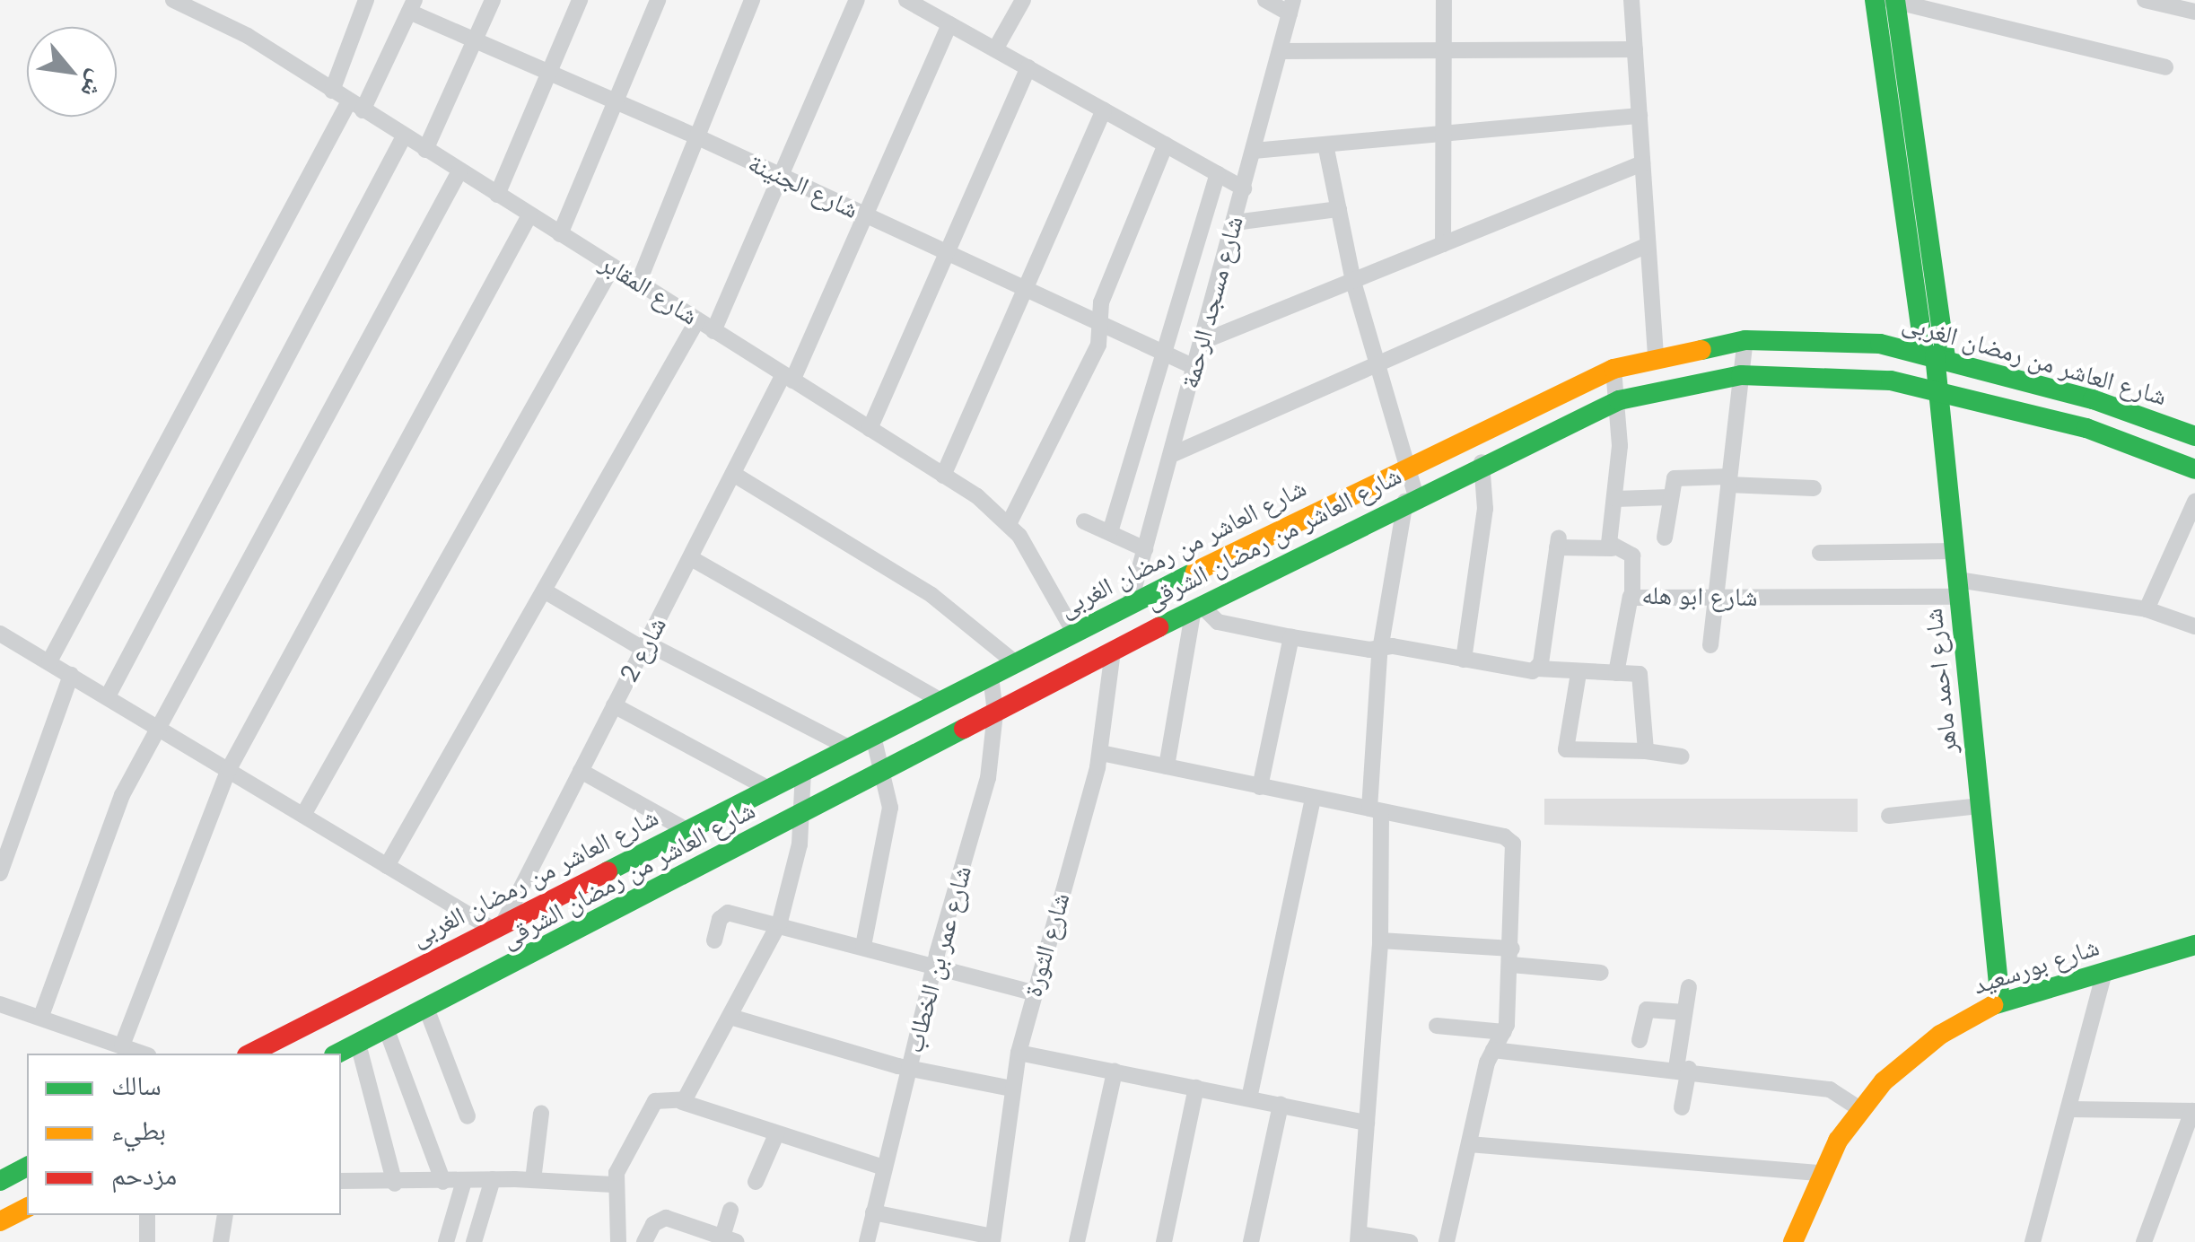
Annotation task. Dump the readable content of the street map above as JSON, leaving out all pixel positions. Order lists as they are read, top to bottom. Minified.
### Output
{"streets":{"street":["شارع الجنينة","شارع المقابر","شارع مسجد الرحمة","شارع العاشر من رمضان الغربى","شارع العاشر من رمضان الشرقى","شارع ابو هله","شارع 2","شارع احمد ماهر","شارع الثورة","شارع عمر بن الخطاب","شارع بورسعيد"]},"crossings":[["شارع الجنينة","شارع مسجد الرحمة"],["شارع الجنينة","شارع 2"],["شارع المقابر","شارع العاشر من رمضان الغربى"],["شارع المقابر","شارع 2"],["شارع مسجد الرحمة","شارع العاشر من رمضان الغربى"],["شارع العاشر من رمضان الغربى","شارع 2"],["شارع العاشر من رمضان الغربى","شارع احمد ماهر"],["شارع العاشر من رمضان الغربى","شارع عمر بن الخطاب"],["شارع العاشر من رمضان الشرقى","شارع احمد ماهر"],["شارع العاشر من رمضان الشرقى","شارع الثورة"],["شارع العاشر من رمضان الشرقى","شارع عمر بن الخطاب"],["شارع ابو هله","شارع احمد ماهر"],["شارع احمد ماهر","شارع بورسعيد"]],"legend":["سالك","بطيء","مزدحم"],"north":"bottom right"}
